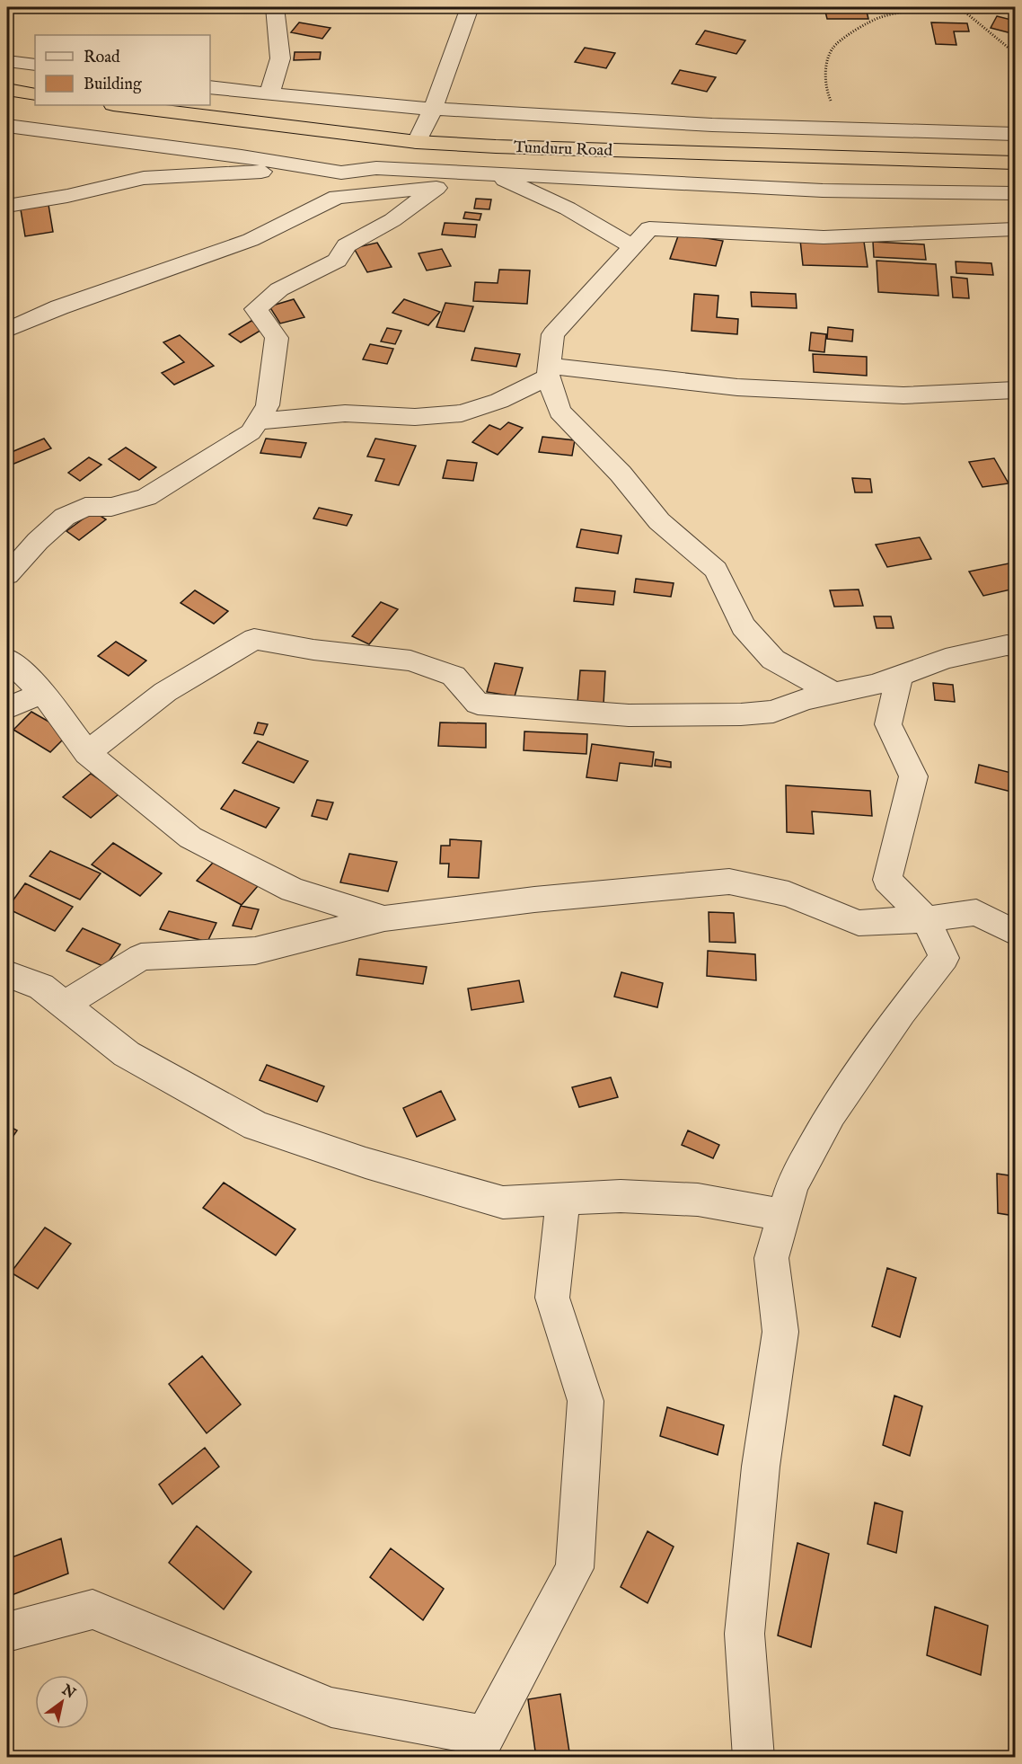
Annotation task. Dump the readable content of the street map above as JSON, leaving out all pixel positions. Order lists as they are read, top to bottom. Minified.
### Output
{"streets":{"highway":["Tunduru Road"]},"legend":["Road","Building"],"north":"top right"}
